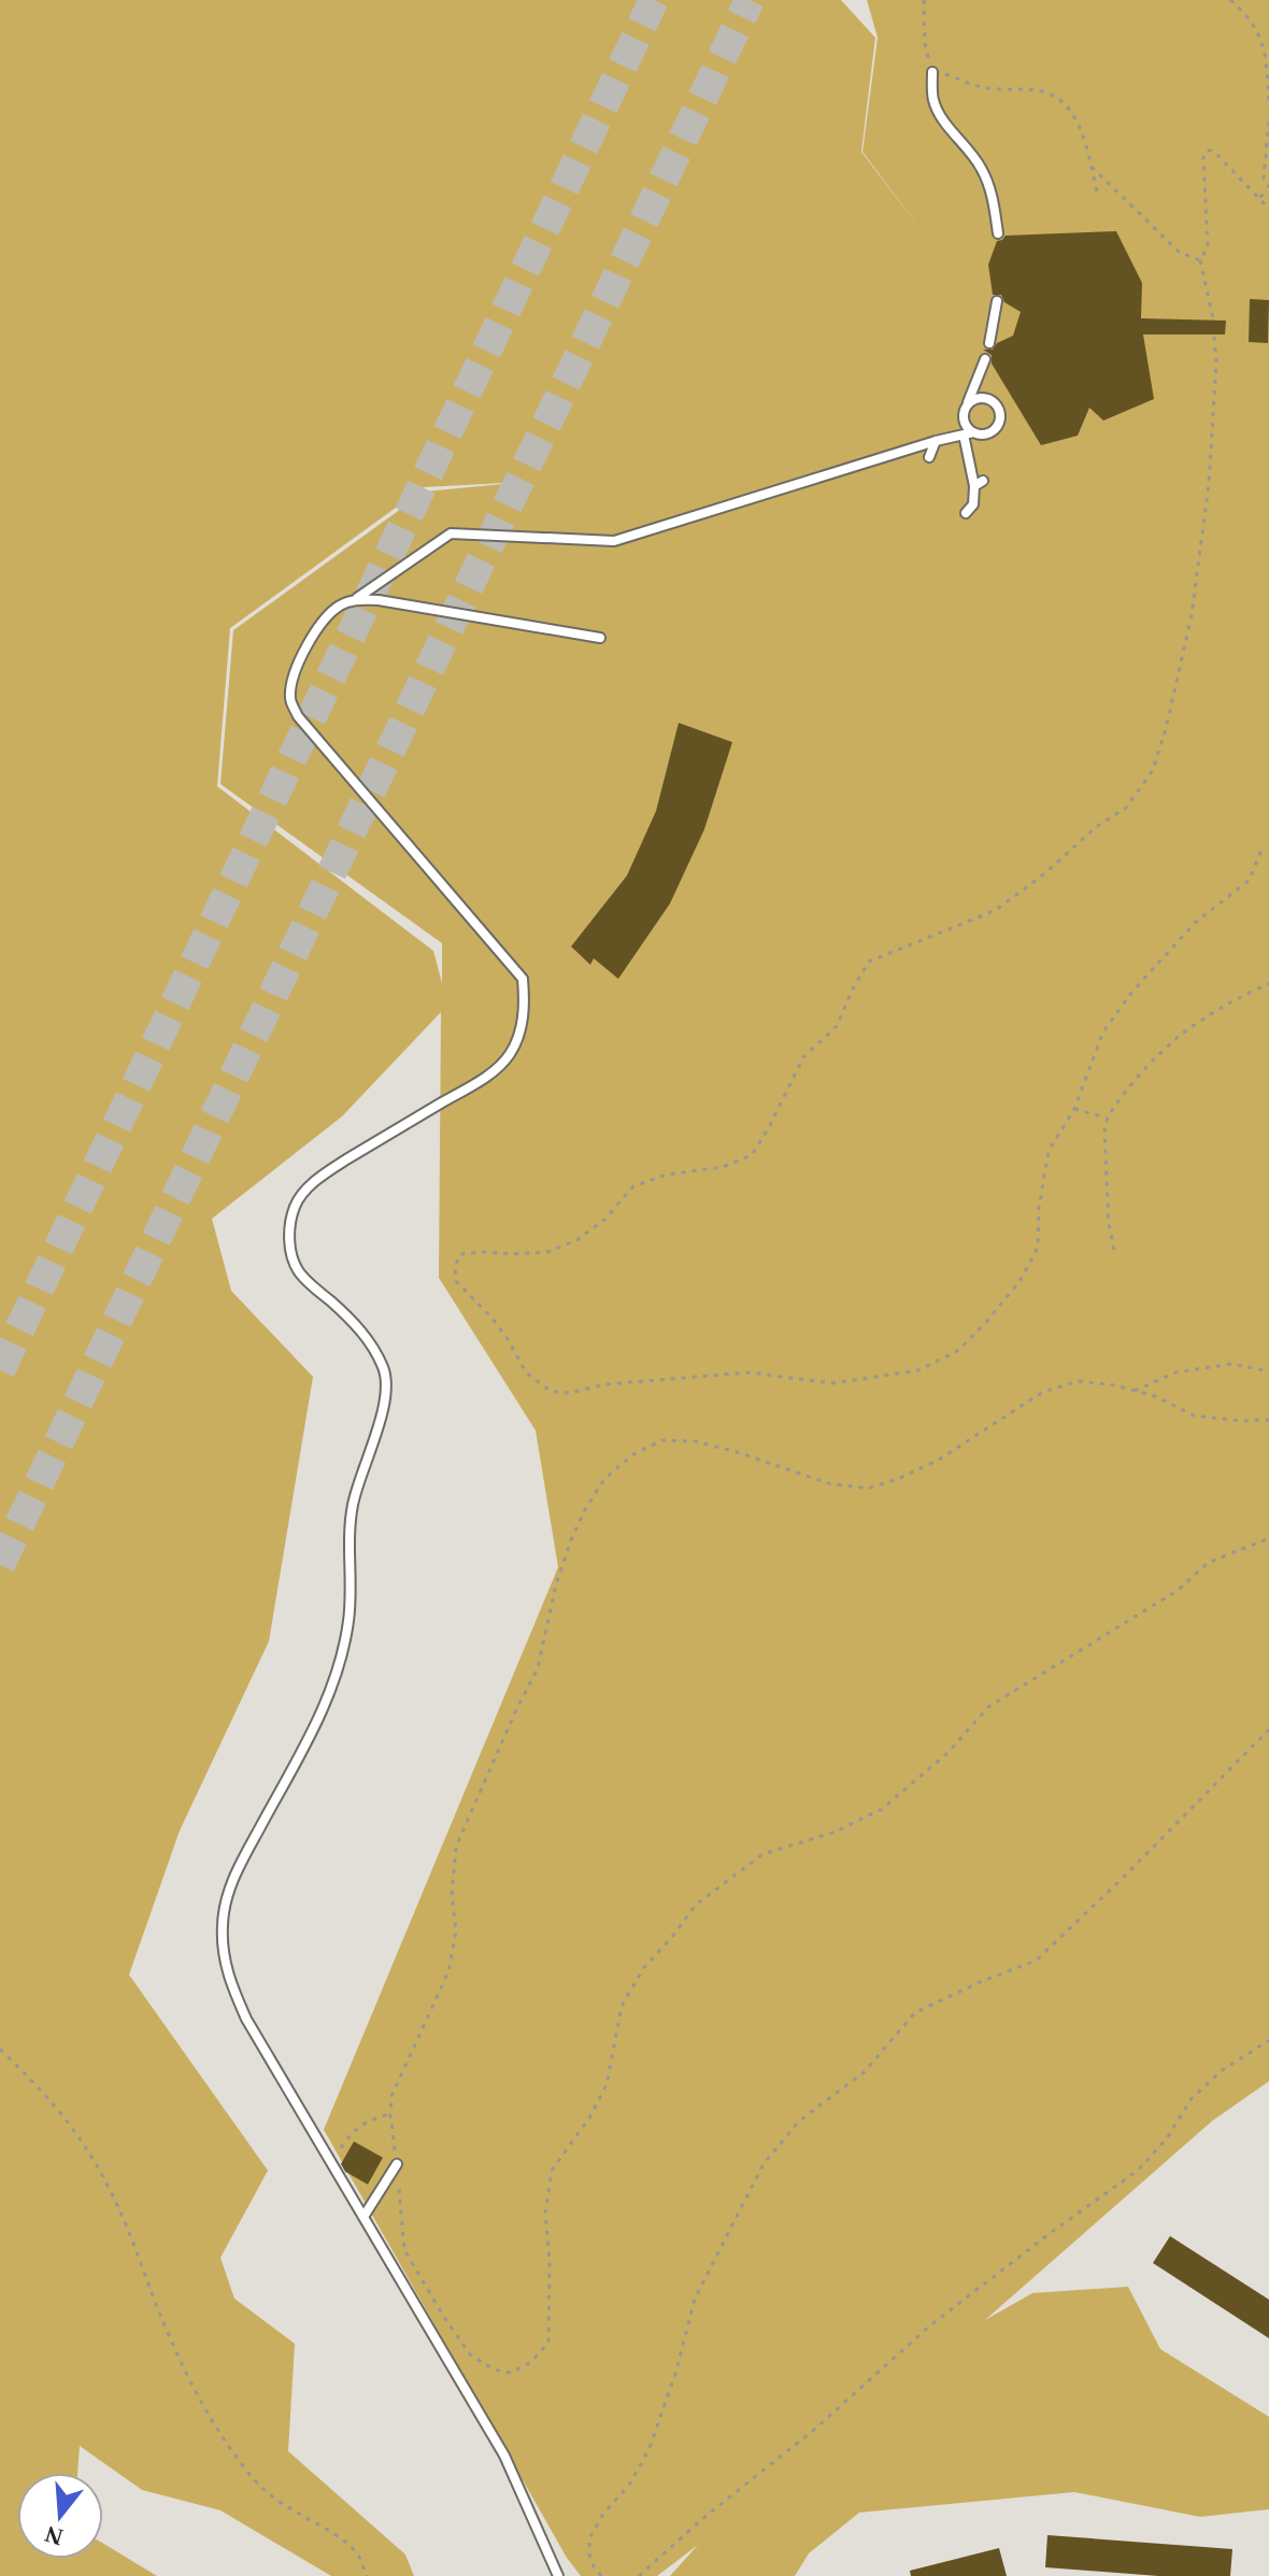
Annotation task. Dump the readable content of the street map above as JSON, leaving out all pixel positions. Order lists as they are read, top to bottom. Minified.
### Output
{"north":"bottom"}
